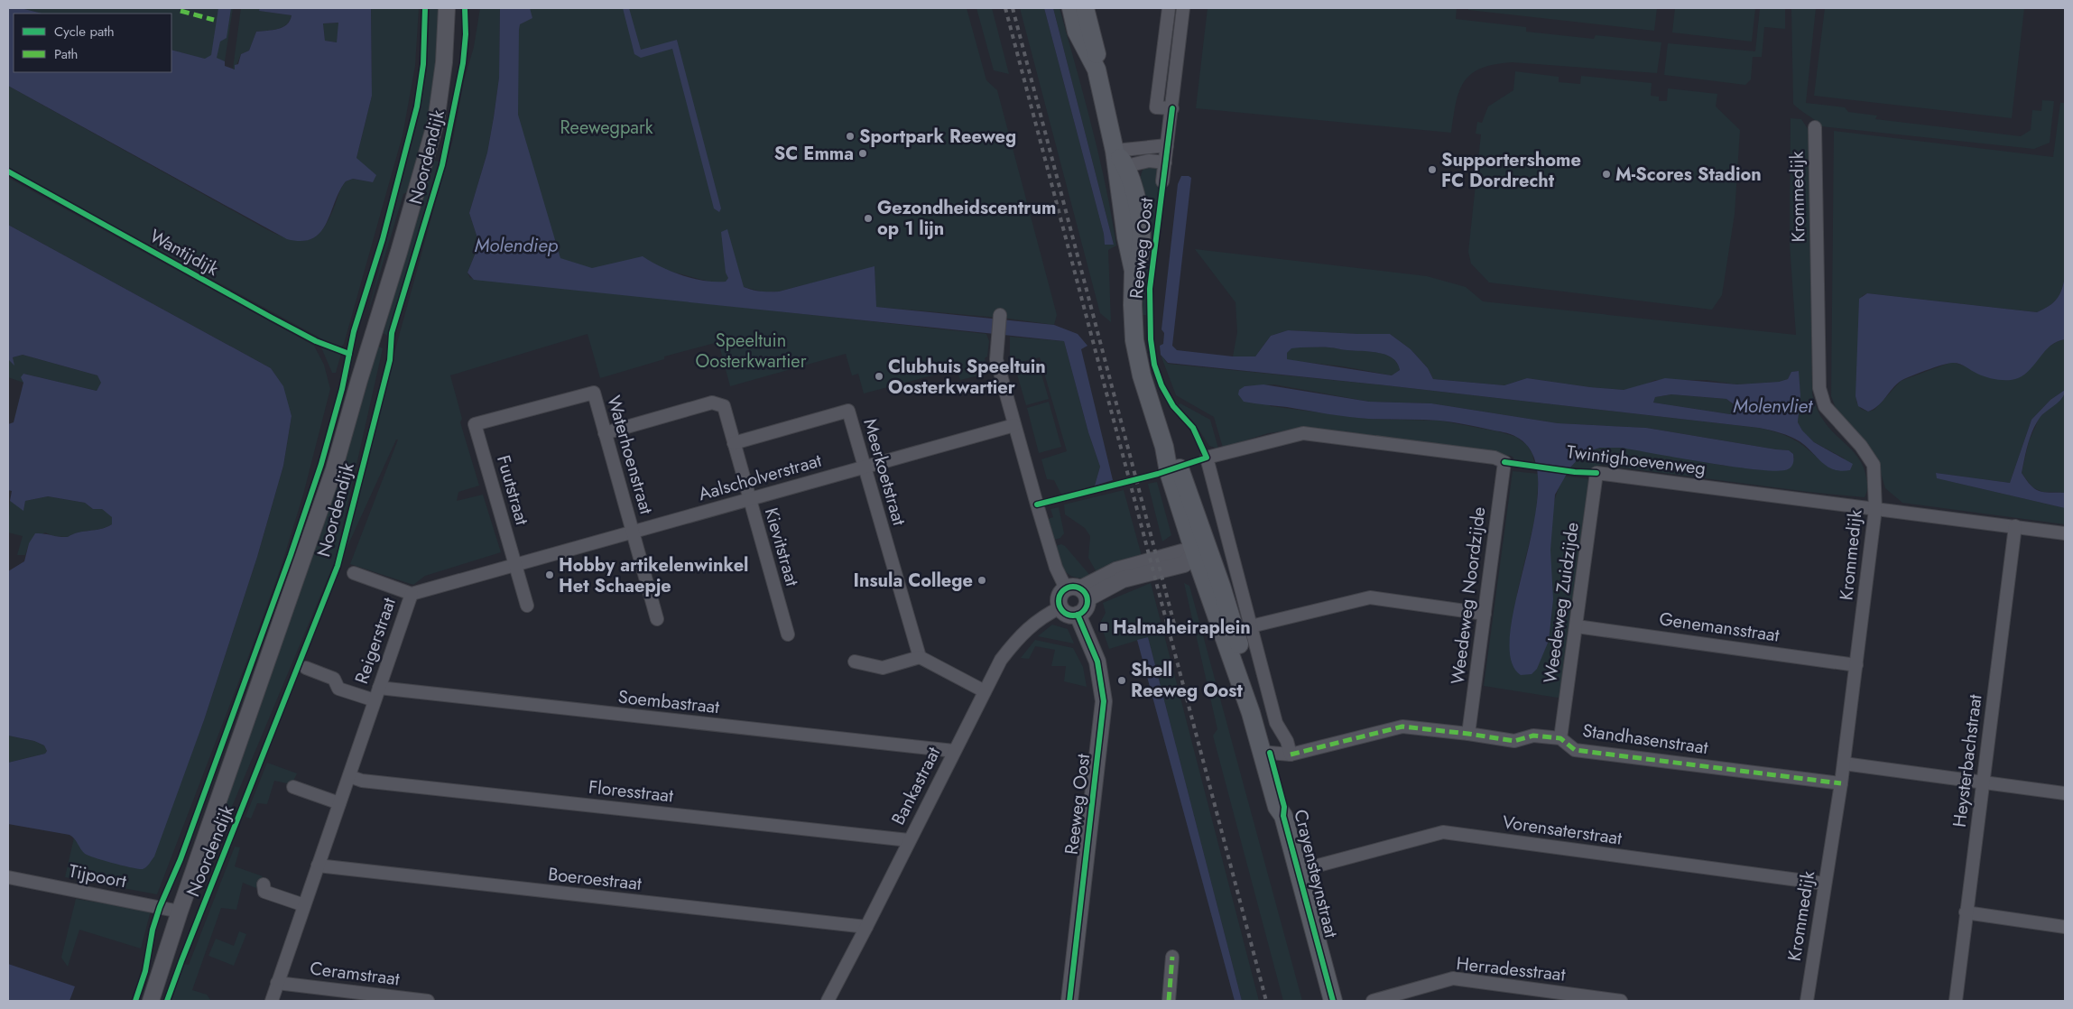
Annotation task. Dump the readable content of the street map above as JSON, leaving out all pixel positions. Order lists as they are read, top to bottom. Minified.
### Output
{"streets":{"main road":["Crayensteynstraat"],"street":["Noordendijk","Krommedijk","Reeweg Oost","Waterhoenstraat","Twintighoevenweg","Meerkoetstraat","Aalscholverstraat","Fuutstraat","Kievitstraat","Weedeweg Noordzijde","Weedeweg Zuidzijde","Genemansstraat","Reigerstraat","Soembastraat","Standhasenstraat","Heysterbachstraat","Bankastraat","Floresstraat","Vorensaterstraat","Tijpoort","Boeroestraat","Herradesstraat","Ceramstraat"],"cycle path":["Wantijdijk"]},"crossings":[["Noordendijk","Tijpoort"],["Krommedijk","Twintighoevenweg"],["Krommedijk","Genemansstraat"],["Krommedijk","Standhasenstraat"],["Krommedijk","Vorensaterstraat"],["Waterhoenstraat","Aalscholverstraat"],["Waterhoenstraat","Fuutstraat"],["Waterhoenstraat","Kievitstraat"],["Twintighoevenweg","Weedeweg Zuidzijde"],["Twintighoevenweg","Heysterbachstraat"],["Meerkoetstraat","Aalscholverstraat"],["Meerkoetstraat","Kievitstraat"],["Aalscholverstraat","Fuutstraat"],["Aalscholverstraat","Kievitstraat"],["Aalscholverstraat","Reigerstraat"],["Weedeweg Noordzijde","Standhasenstraat"],["Weedeweg Zuidzijde","Genemansstraat"],["Weedeweg Zuidzijde","Standhasenstraat"],["Reigerstraat","Soembastraat"],["Reigerstraat","Floresstraat"],["Reigerstraat","Boeroestraat"],["Reigerstraat","Ceramstraat"],["Soembastraat","Bankastraat"],["Standhasenstraat","Crayensteynstraat"],["Bankastraat","Floresstraat"],["Bankastraat","Boeroestraat"],["Vorensaterstraat","Crayensteynstraat"]],"water":["Molendiep","Molenvliet"],"parks":["Reewegpark","Speeltuin Oosterkwartier"],"places":{"other":["Sportpark Reeweg","SC Emma","Supportershome FC Dordrecht","M-Scores Stadion","Gezondheidscentrum op 1 lijn","Clubhuis Speeltuin Oosterkwartier","Hobby artikelenwinkel Het Schaepje","Insula College","Shell Reeweg Oost"],"transit":["Halmaheiraplein"]},"legend":["Cycle path","Path"]}
